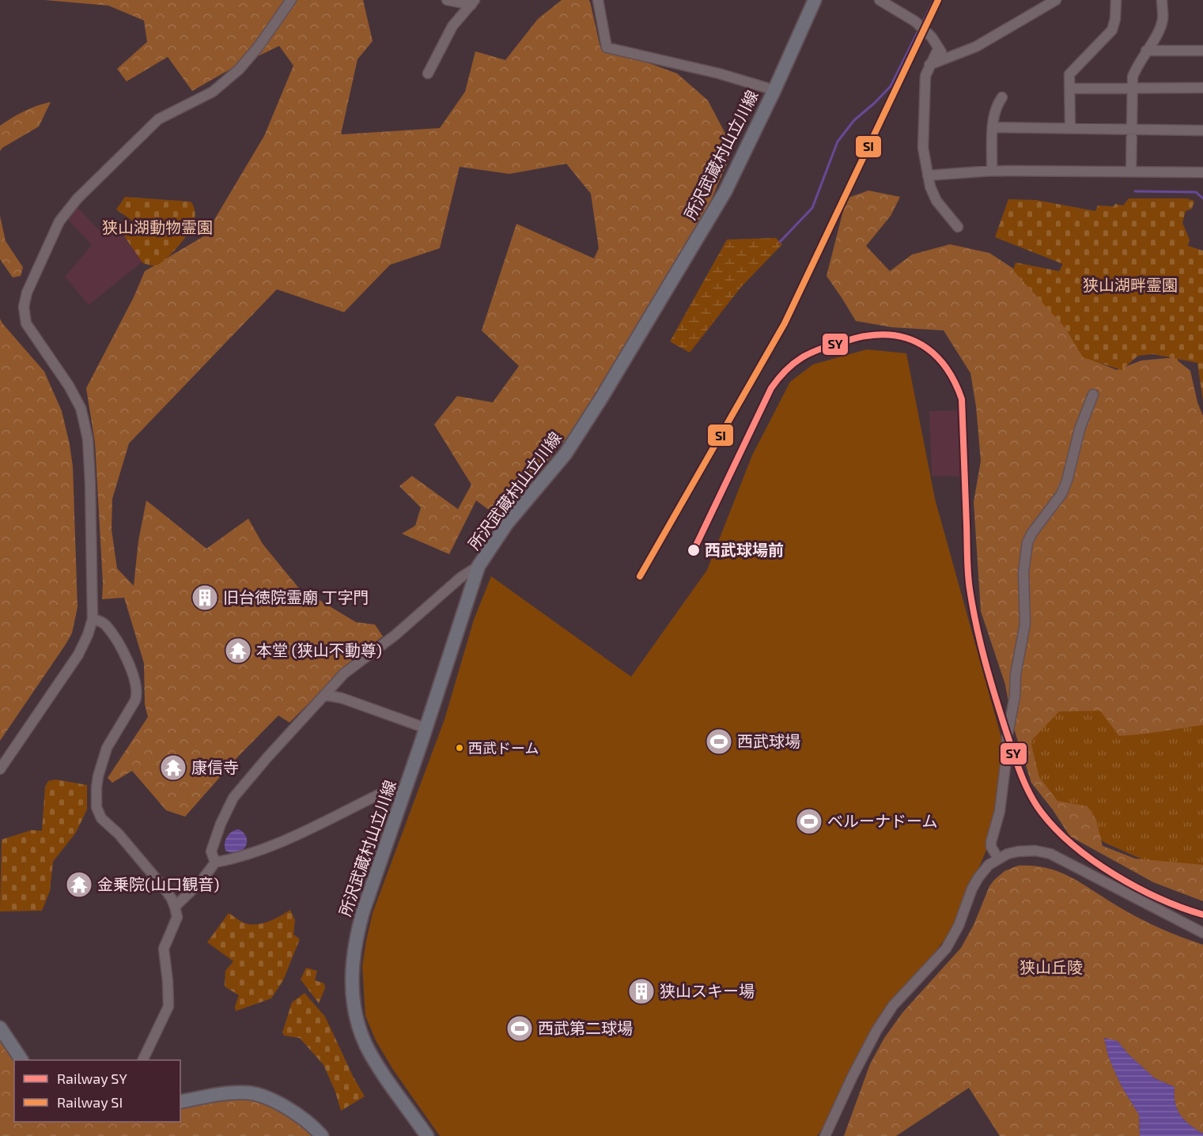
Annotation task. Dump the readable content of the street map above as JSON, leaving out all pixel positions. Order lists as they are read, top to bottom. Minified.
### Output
{"streets":{"main road":["所沢武蔵村山立川線"]},"parks":["狭山湖動物霊園","狭山湖畔霊園","狭山丘陵"],"places":{"other":["西武球場前","西武ドーム"],"building":["旧台徳院霊廟 丁字門","狭山スキー場"],"temple":["本堂 (狭山不動尊)","康信寺","金乗院(山口観音)"],"sports":["西武球場","ベルーナドーム","西武第二球場"]},"lines":["rail line SI","rail line SY"],"legend":["Railway SY","Railway SI"]}
